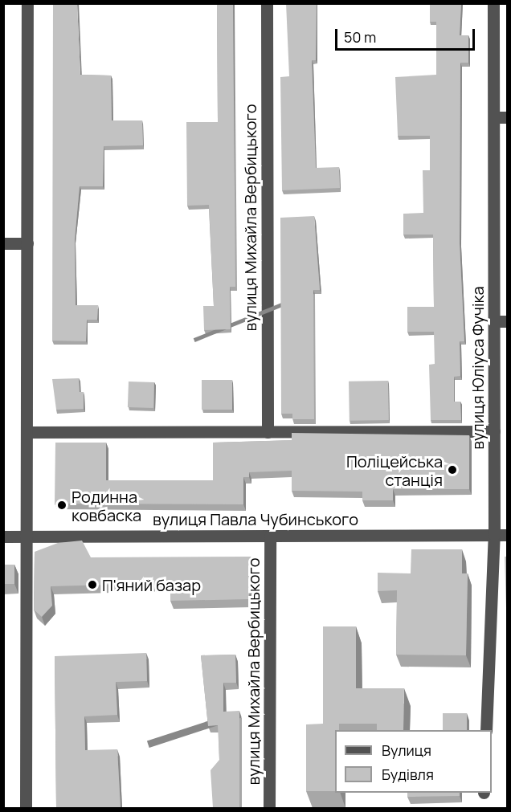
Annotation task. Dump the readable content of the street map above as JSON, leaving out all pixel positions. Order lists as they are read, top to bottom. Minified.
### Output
{"streets":{"street":["вулиця Михайла Вербицького","вулиця Юліуса Фучіка","вулиця Павла Чубинського"]},"crossings":[["вулиця Михайла Вербицького","вулиця Павла Чубинського"],["вулиця Юліуса Фучіка","вулиця Павла Чубинського"]],"places":["Поліцейська станція","Родинна ковбаска","П'яний базар"],"legend":["Вулиця","Будівля"],"scale_bar":"50 m"}
